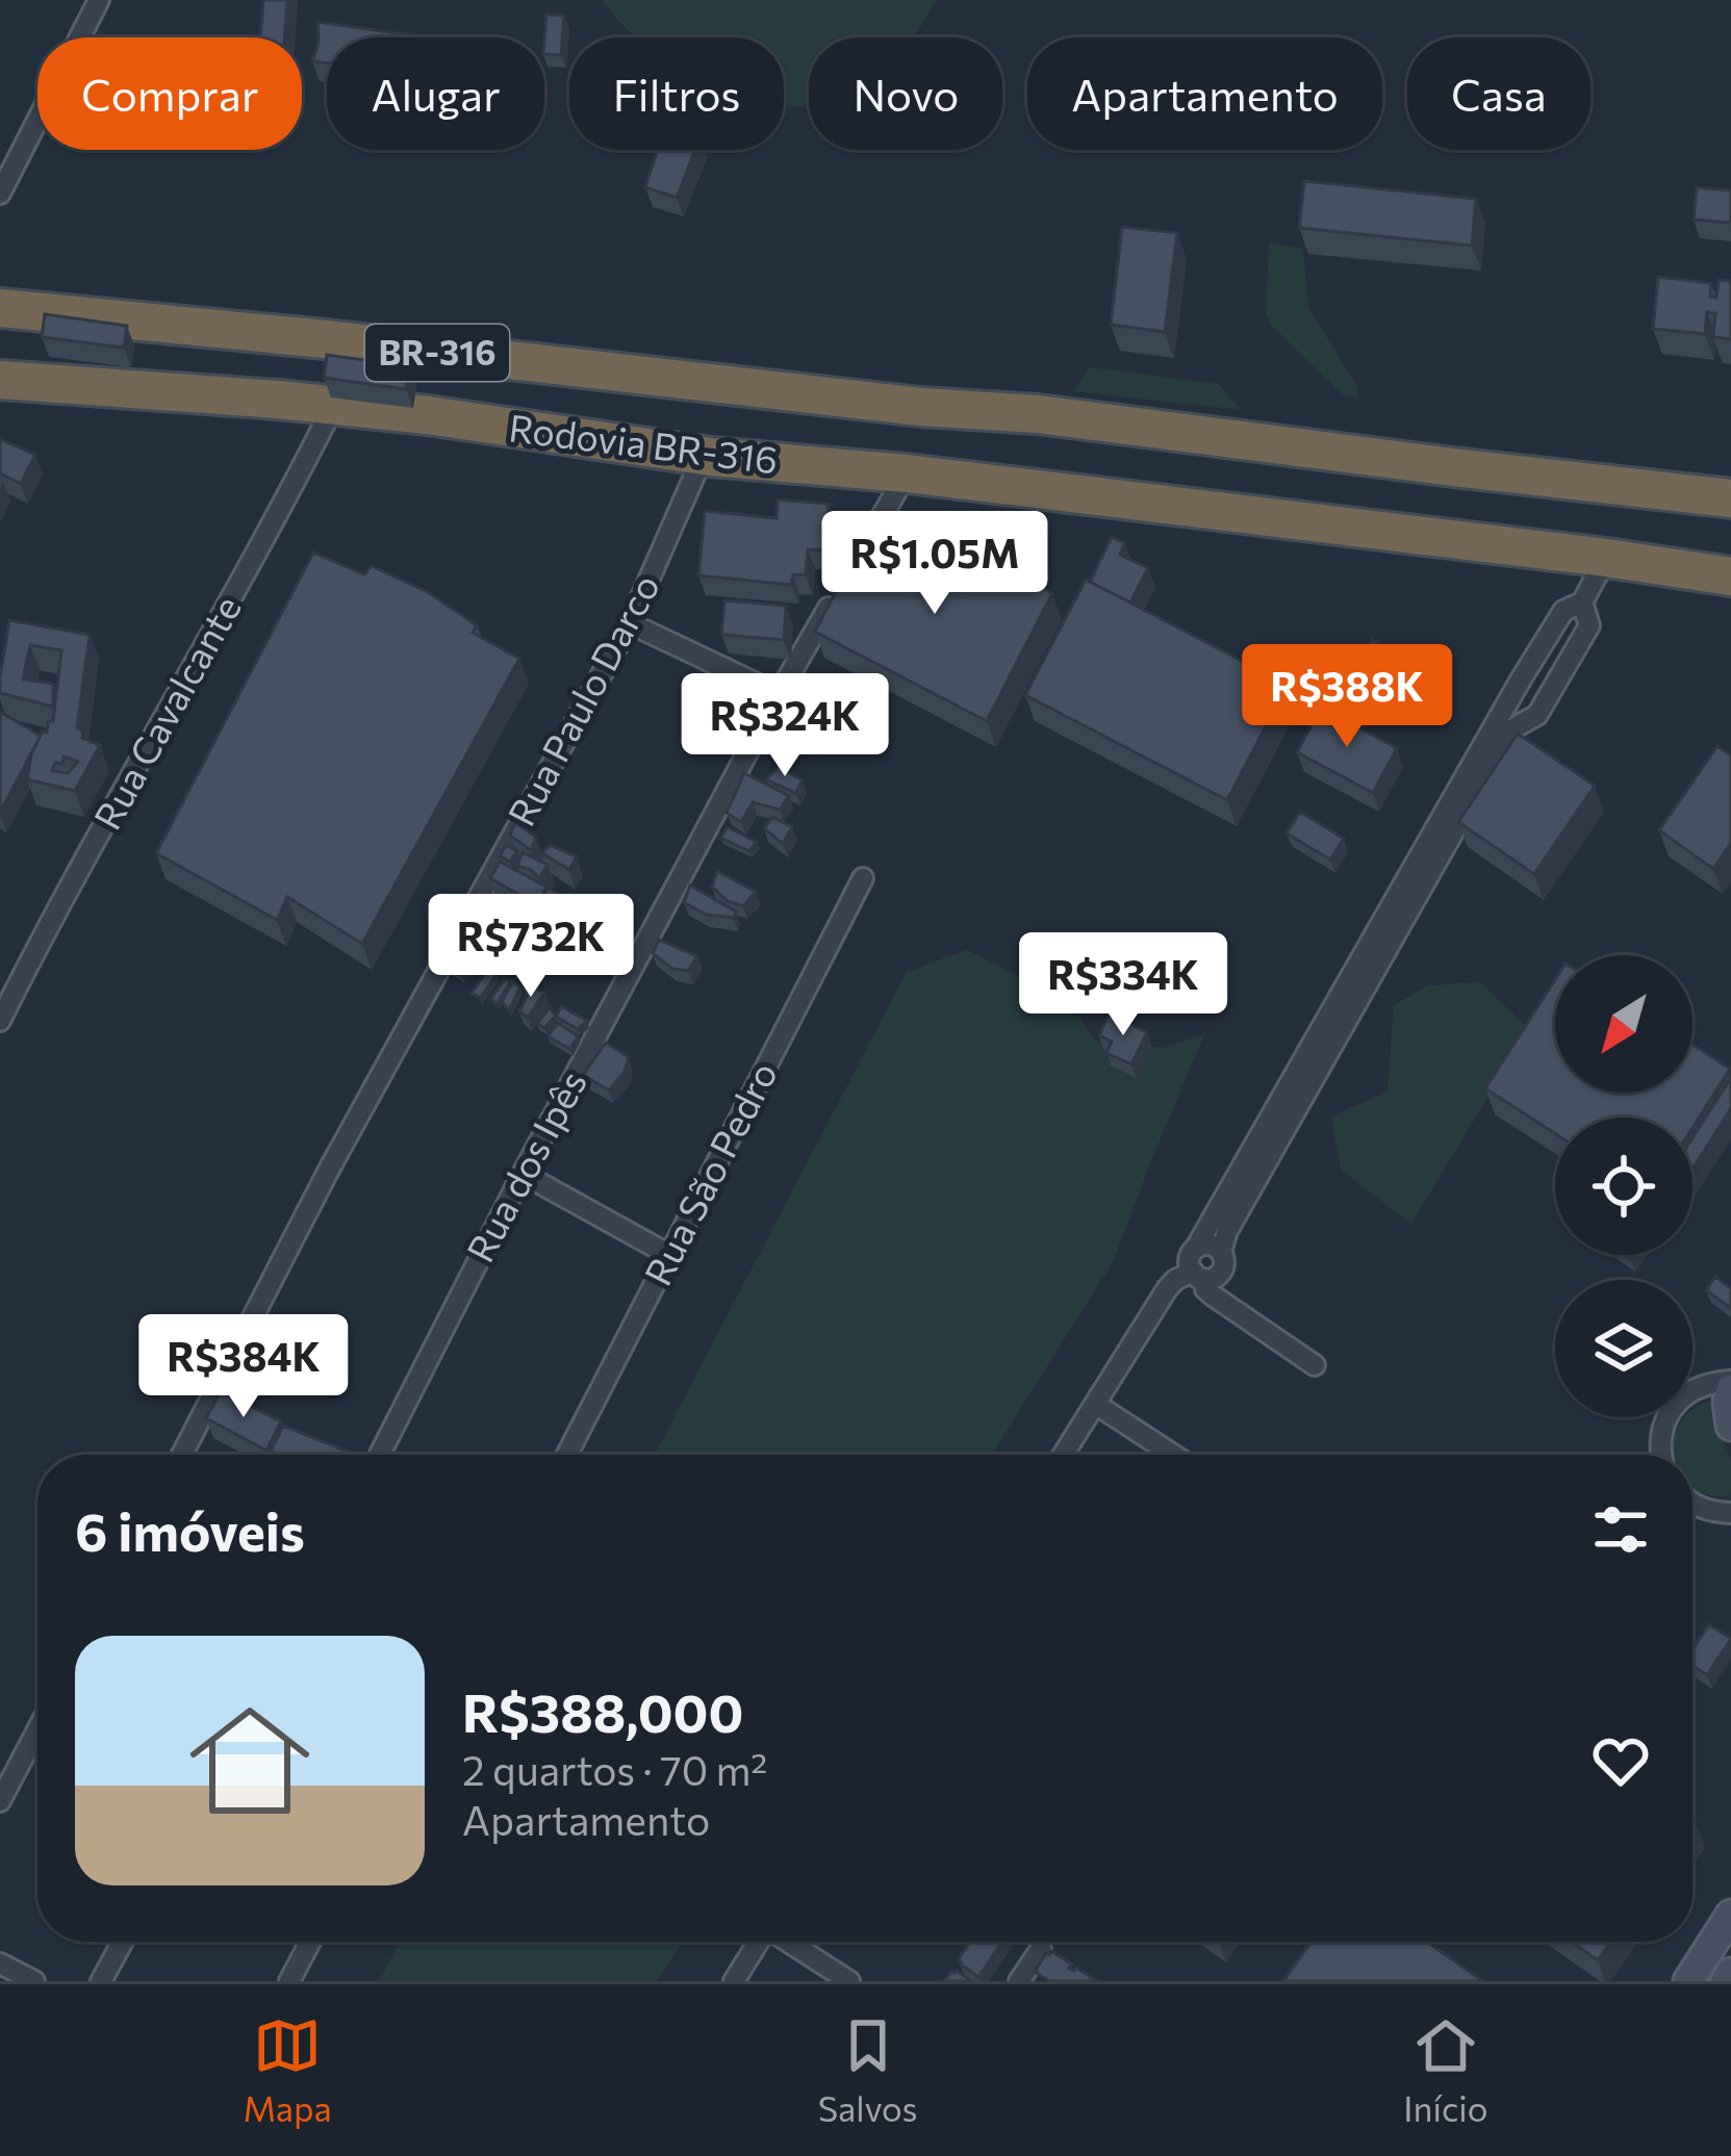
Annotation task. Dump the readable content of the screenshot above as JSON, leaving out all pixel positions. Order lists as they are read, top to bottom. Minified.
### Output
{"streets":{"highway":["BR-316","Rodovia BR-316"],"street":["Rua Paulo Darco","Rua Cavalcante","Rua dos Ipês","Rua São Pedro"]},"crossings":[["Rodovia BR-316","Rua Paulo Darco"],["Rodovia BR-316","Rua Cavalcante"]],"north":"bottom left","page":{"chip":["Comprar","Alugar","Filtros","Novo","Apartamento","Casa"],"price":["R$1.05M","R$388K","R$324K","R$732K","R$334K","R$384K"],"heading":"6 imóveis","list":[{"name":"R$388,000","note":"2 quartos · 70 m² · Apartamento"}],"tabs":["Mapa","Salvos","Início"]}}
